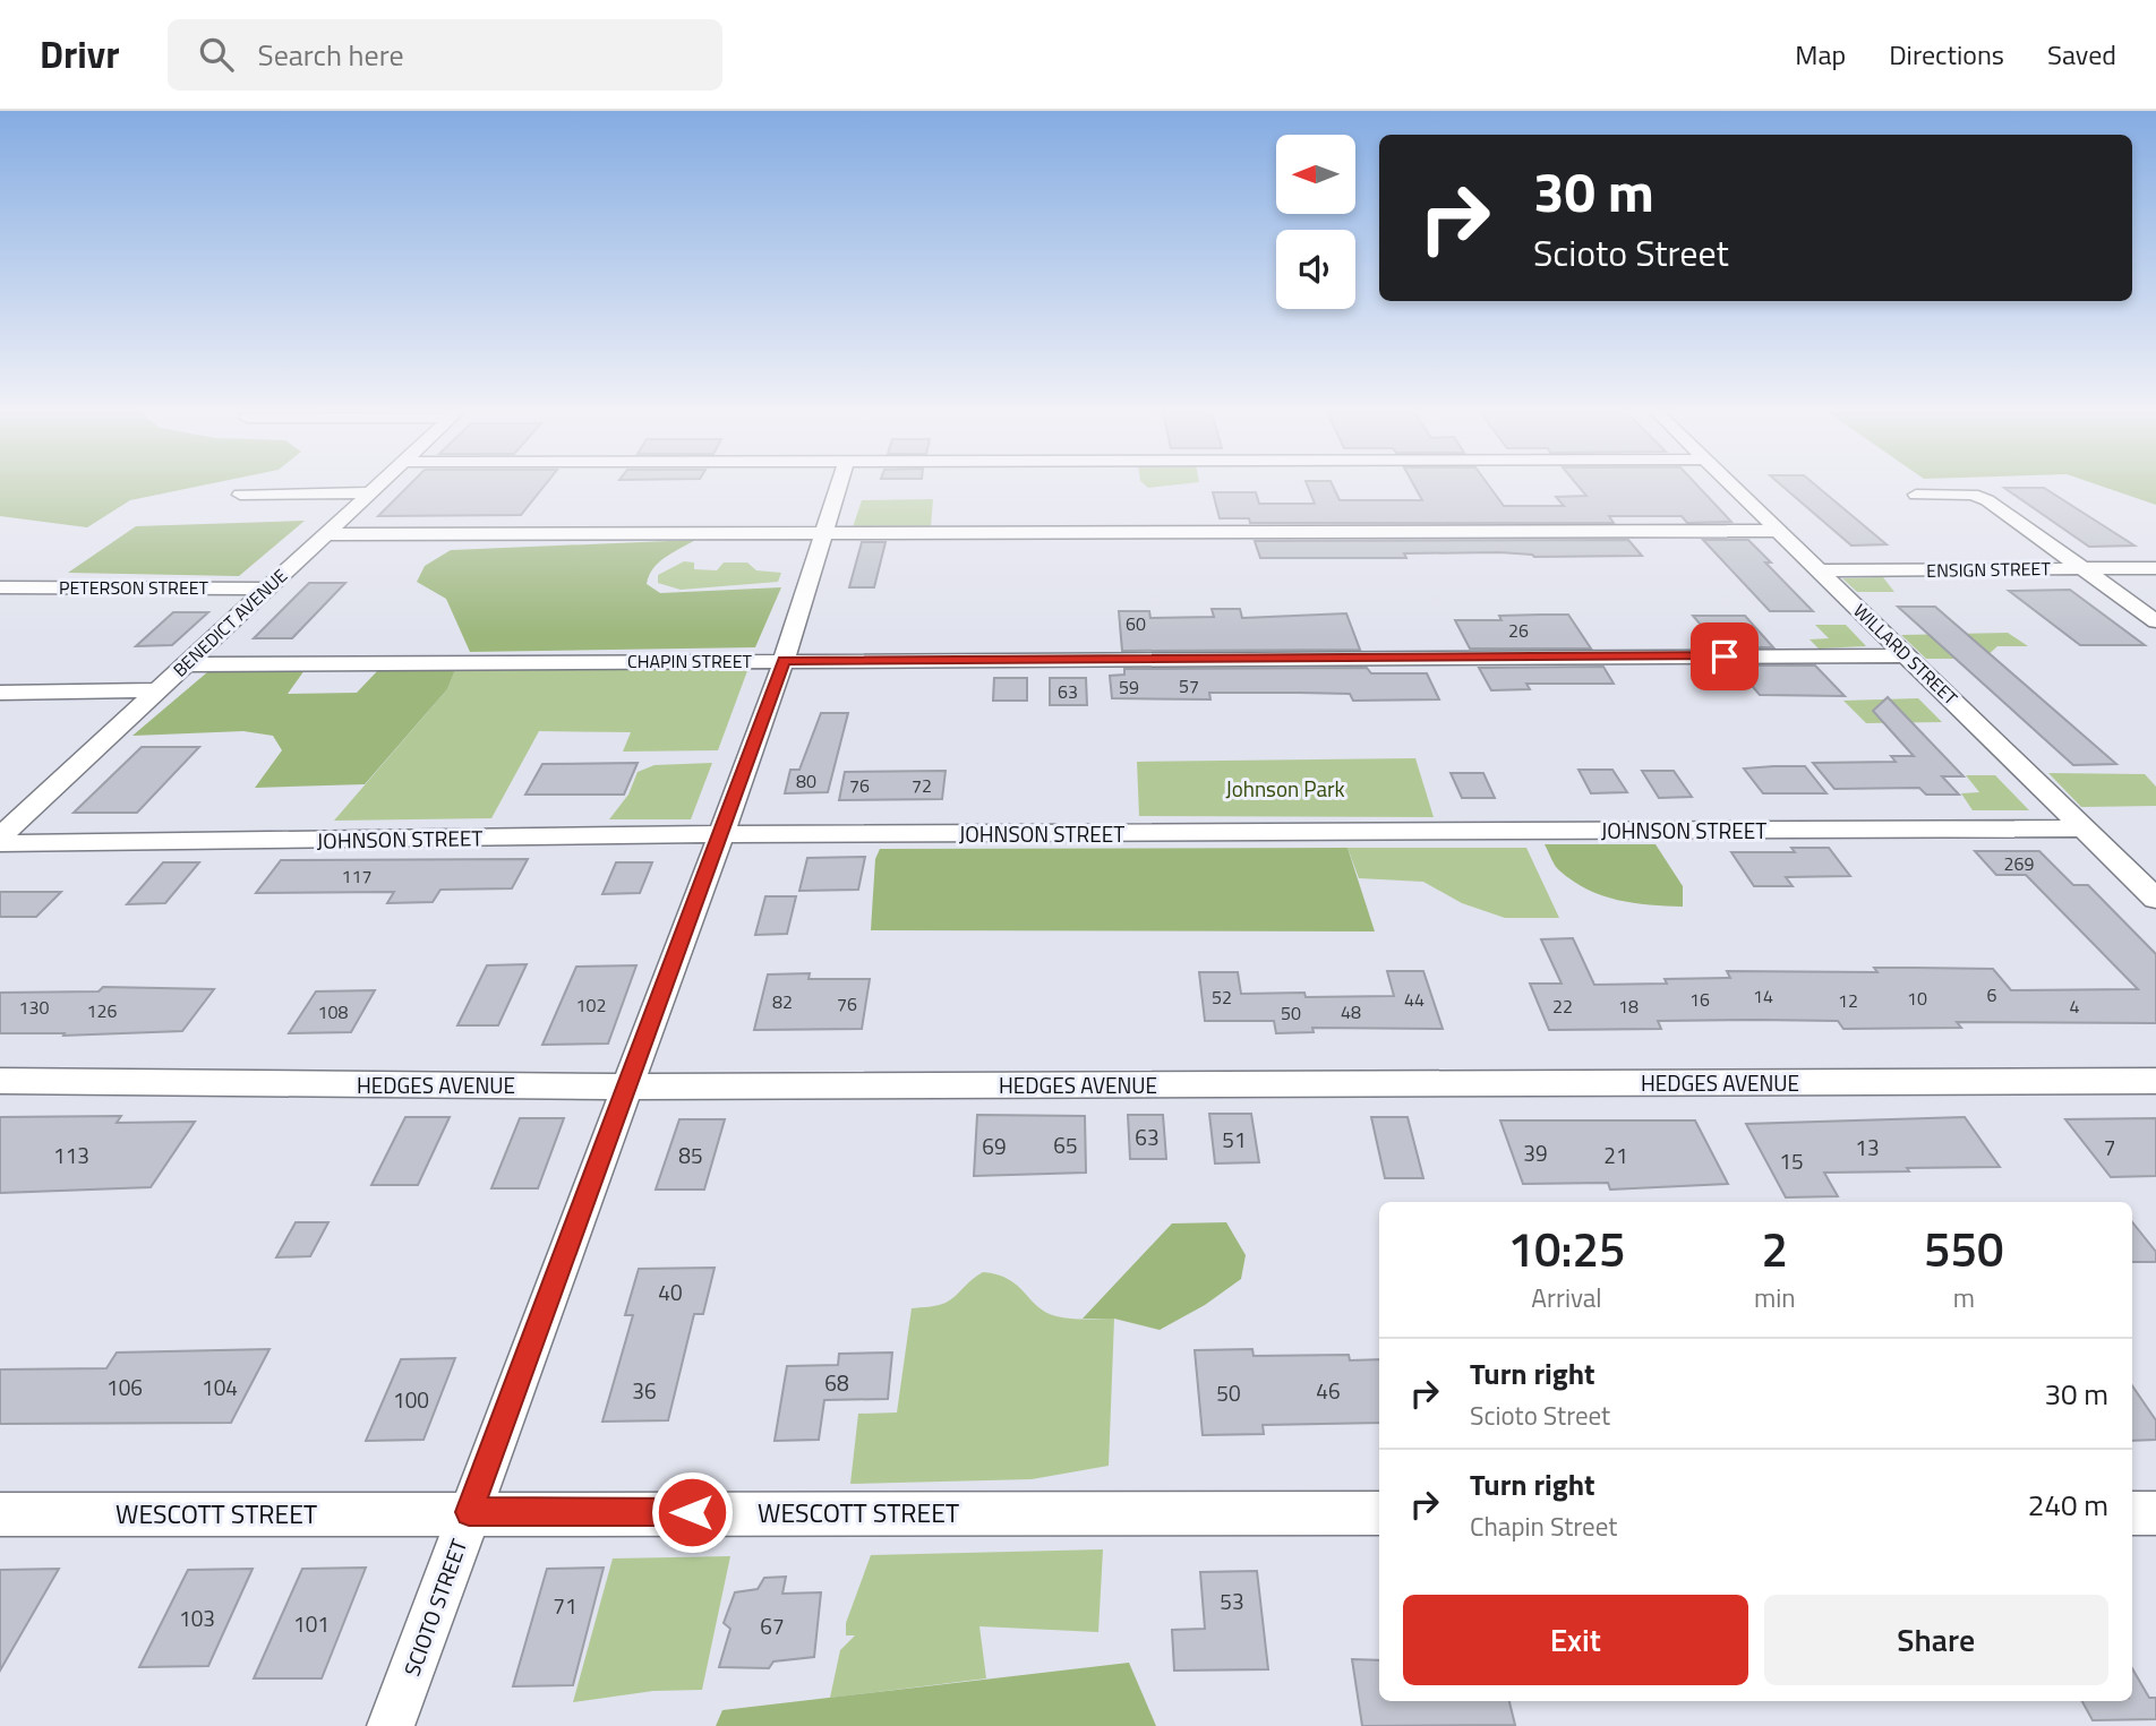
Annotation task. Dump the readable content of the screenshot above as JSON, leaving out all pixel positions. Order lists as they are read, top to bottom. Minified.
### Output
{"streets":{"street":["ENSIGN STREET","PETERSON STREET","BENEDICT AVENUE","WILLARD STREET","CHAPIN STREET","JOHNSON STREET","HEDGES AVENUE","WESCOTT STREET","SCIOTO STREET"]},"crossings":[["ENSIGN STREET","WILLARD STREET"],["PETERSON STREET","BENEDICT AVENUE"],["BENEDICT AVENUE","CHAPIN STREET"],["WILLARD STREET","CHAPIN STREET"],["WILLARD STREET","JOHNSON STREET"],["CHAPIN STREET","SCIOTO STREET"],["JOHNSON STREET","SCIOTO STREET"],["HEDGES AVENUE","SCIOTO STREET"],["WESCOTT STREET","SCIOTO STREET"]],"parks":["Johnson Park"],"house_numbers":["60","26","57","59","63","80","76","72","269","117","6","14","52","10","44","16","12","82","76","102","22","18","4","130","126","108","48","50","63","51","65","69","13","7","39","113","85","21","15","40","68","106","104","36","46","50","100","53","71","103","101","67"],"north":"left","page":{"header":"Drivr","search":"Search here","nav":["Map","Directions","Saved"],"turn":["30 m","Scioto Street"],"eta":["10:25","Arrival","2","min","550","m"],"list":[{"name":"Turn right","note":"Scioto Street","value":"30 m"},{"name":"Turn right","note":"Chapin Street","value":"240 m"}],"buttons":["Exit","Share"]}}
